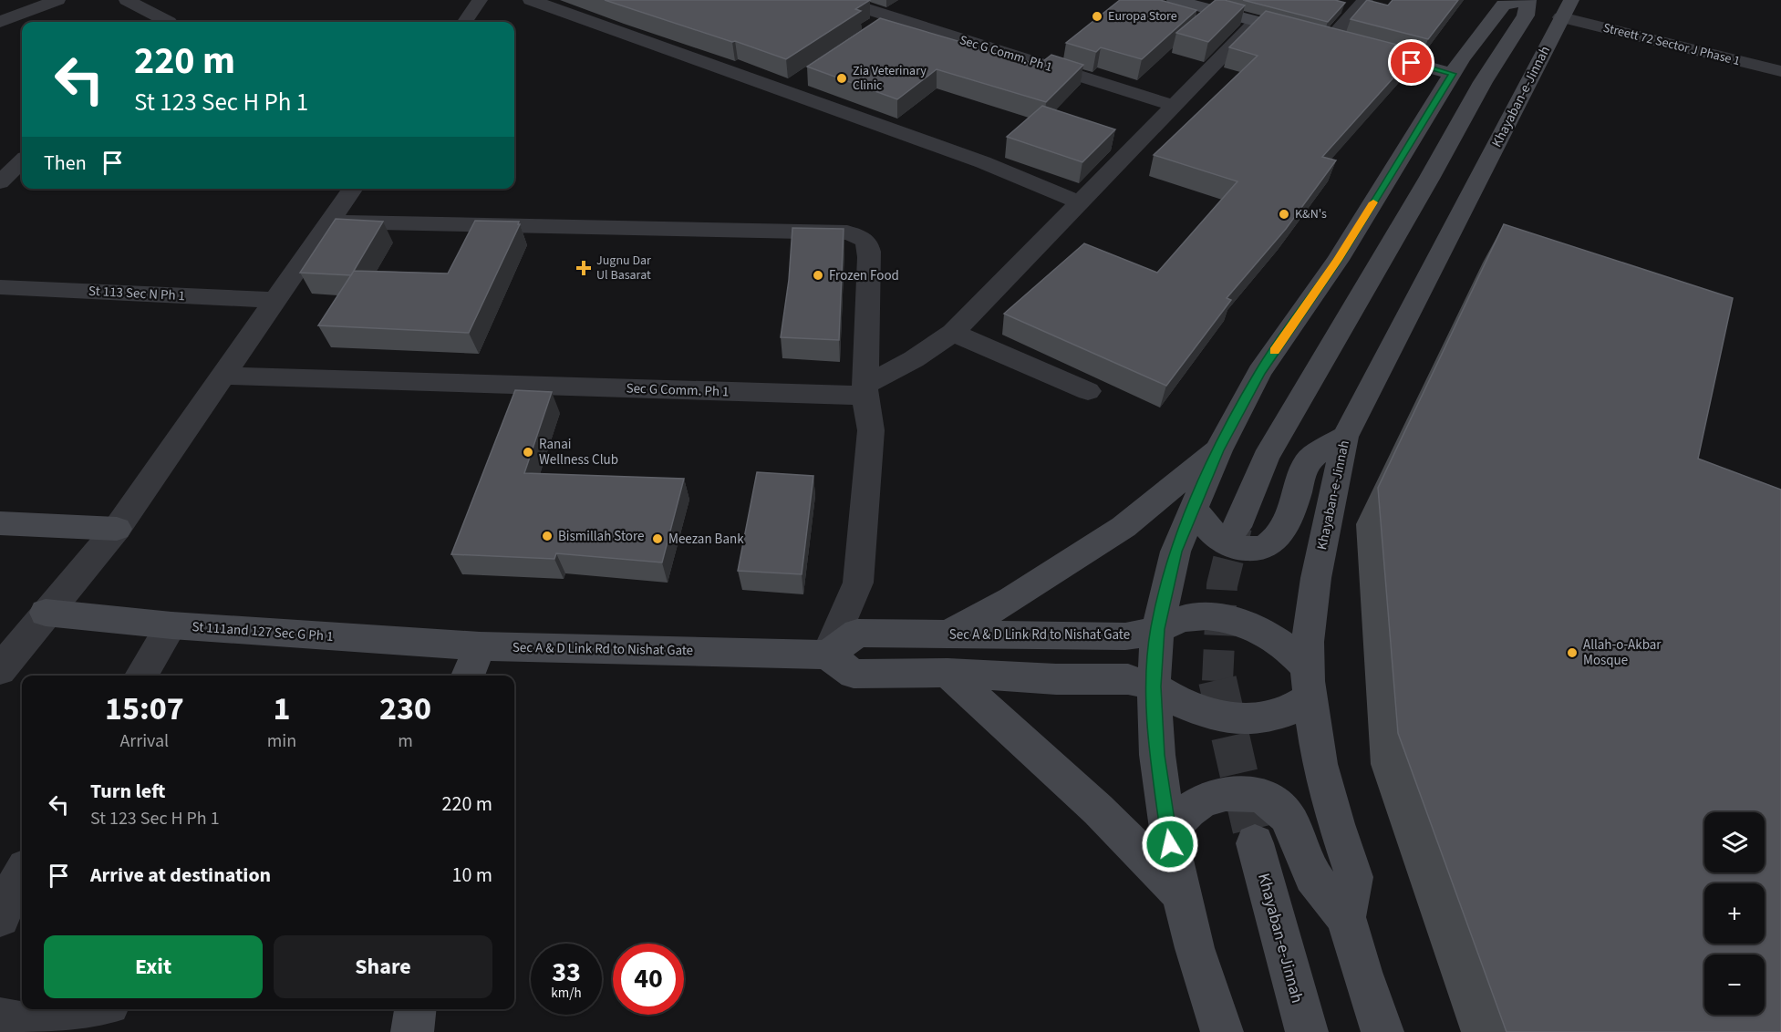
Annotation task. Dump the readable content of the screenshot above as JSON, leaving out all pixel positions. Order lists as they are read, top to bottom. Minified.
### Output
{"streets":{"street":["Streett 72 Sector J Phase 1","Sec G Comm. Ph 1","Khayaban-e-Jinnah","St 113 Sec N Ph 1","St 111and 127 Sec G Ph 1","Sec A & D Link Rd to Nishat Gate"]},"crossings":[["Streett 72 Sector J Phase 1","Khayaban-e-Jinnah"],["Khayaban-e-Jinnah","Sec A & D Link Rd to Nishat Gate"],["St 111and 127 Sec G Ph 1","Sec A & D Link Rd to Nishat Gate"]],"places":{"other":["Europa Store","Zia Veterinary Clinic","K&N's","Frozen Food","Ranai Wellness Club","Bismillah Store","Meezan Bank","Allah-o-Akbar Mosque"],"health":["Jugnu Dar Ul Basarat"]},"page":{"turn":["220 m","St 123 Sec H Ph 1"],"then":"Then","eta":["15:07","Arrival","1","min","230","m"],"list":[{"name":"Turn left","note":"St 123 Sec H Ph 1","value":"220 m"},{"name":"Arrive at destination","value":"10 m"}],"map_buttons":["+","−"],"buttons":["Exit","Share"],"speed":"33 km/h","limit":"40"}}
